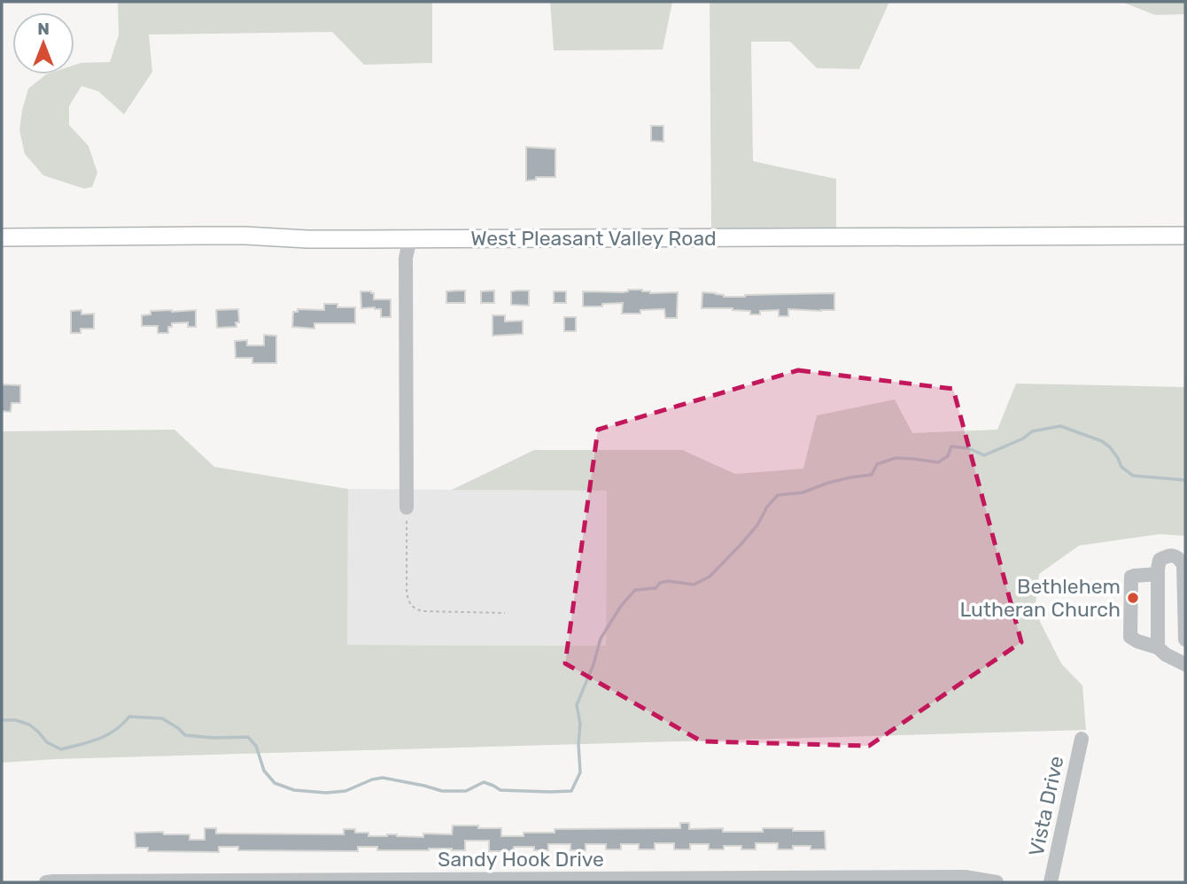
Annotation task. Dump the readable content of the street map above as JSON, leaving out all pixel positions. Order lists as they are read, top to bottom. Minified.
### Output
{"streets":{"main road":["West Pleasant Valley Road"],"street":["Vista Drive","Sandy Hook Drive"]},"places":["Bethlehem Lutheran Church"],"north":"top"}
